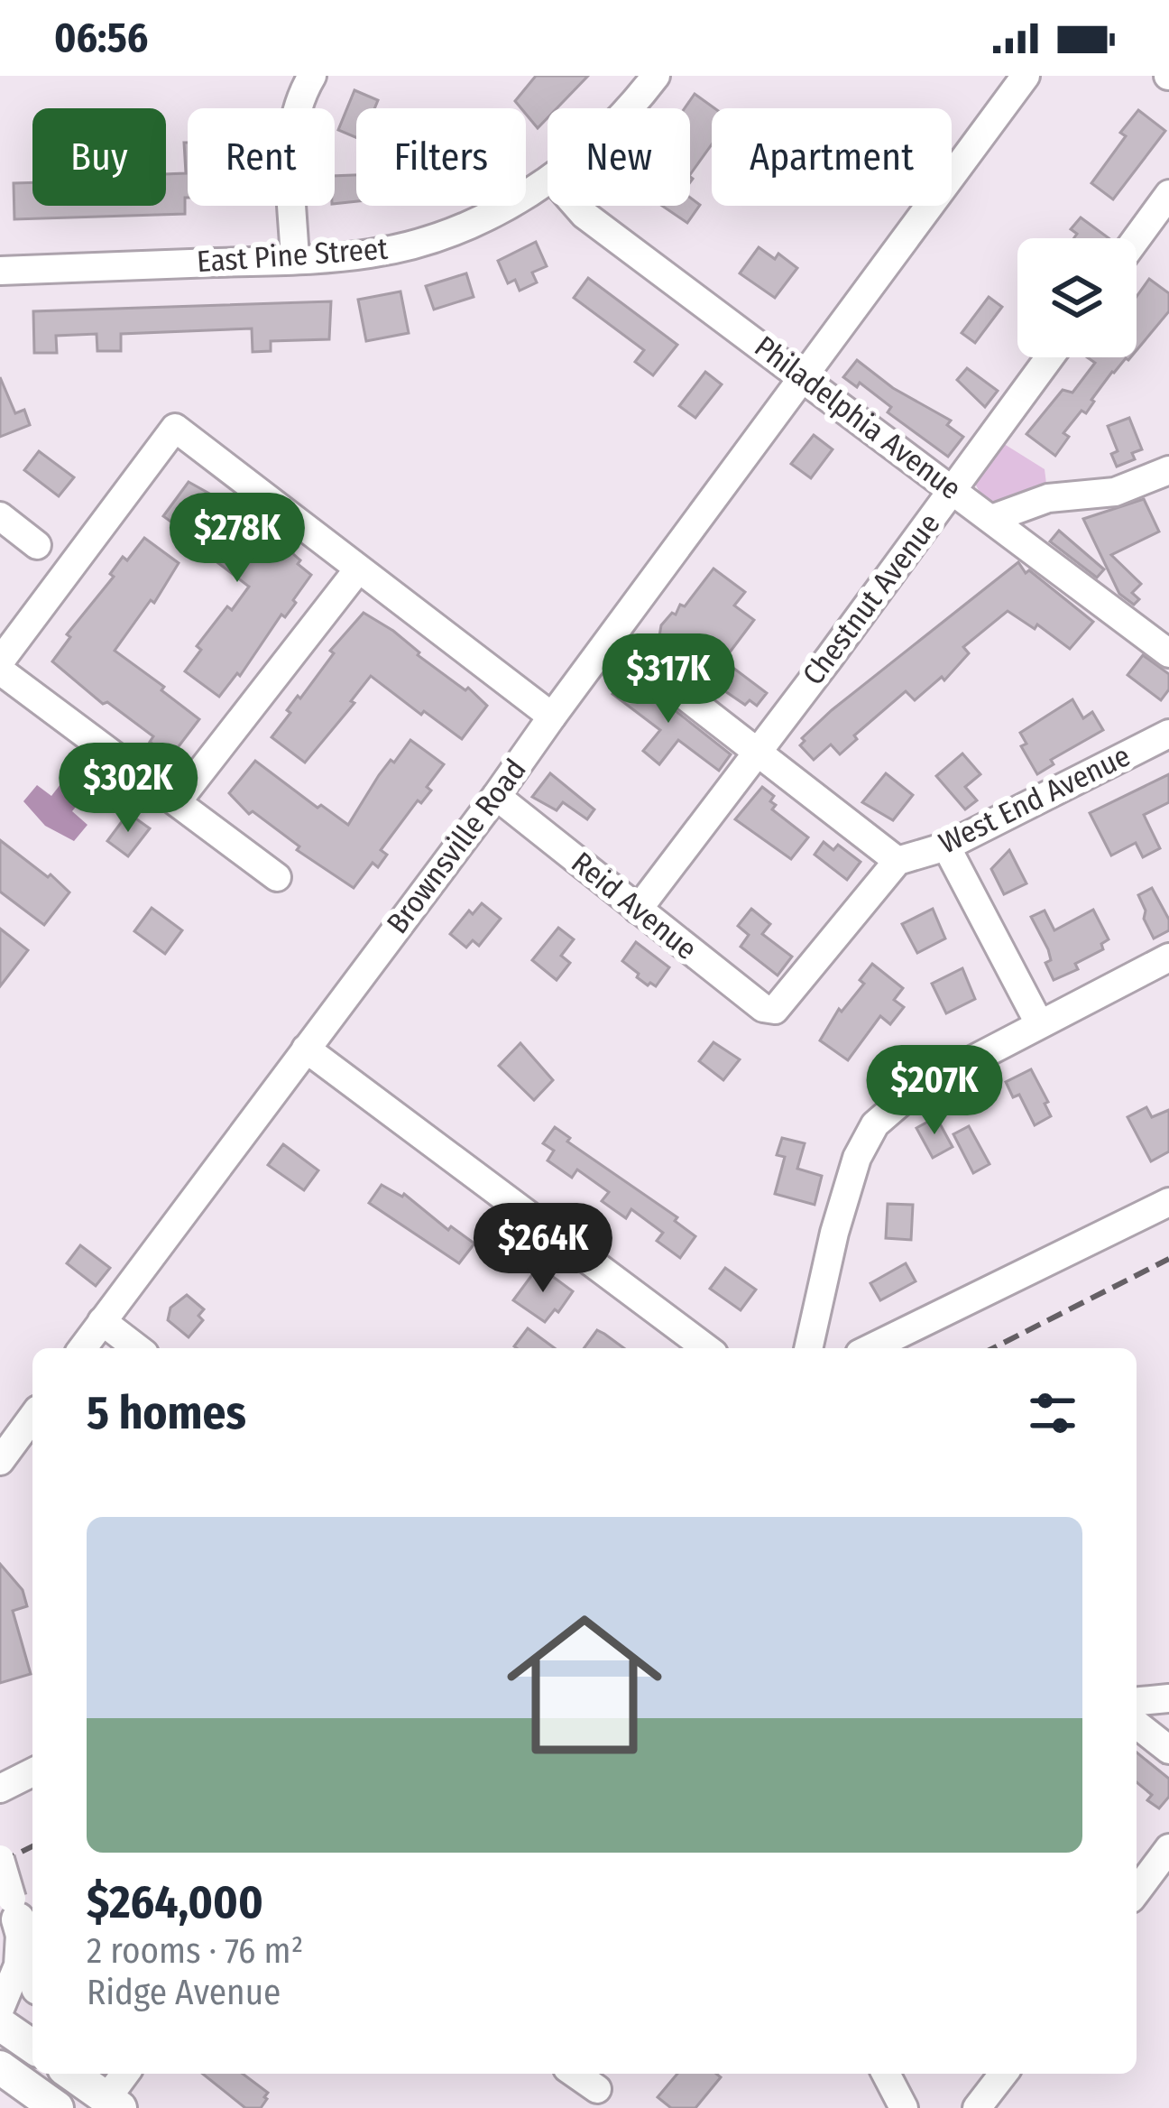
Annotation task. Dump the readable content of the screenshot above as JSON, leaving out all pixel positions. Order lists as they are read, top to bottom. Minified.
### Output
{"streets":{"street":["East Pine Street","Philadelphia Avenue","Chestnut Avenue","West End Avenue","Brownsville Road","Reid Avenue"]},"crossings":[["Philadelphia Avenue","Chestnut Avenue"],["Philadelphia Avenue","Brownsville Road"],["Chestnut Avenue","Reid Avenue"],["West End Avenue","Reid Avenue"],["Brownsville Road","Reid Avenue"]],"page":{"status":"06:56","chip":["Buy","Rent","Filters","New","Apartment"],"price":["$278K","$317K","$302K","$207K","$264K"],"heading":"5 homes","list":[{"name":"$264,000","note":"2 rooms · 76 m² · Ridge Avenue"}]}}
